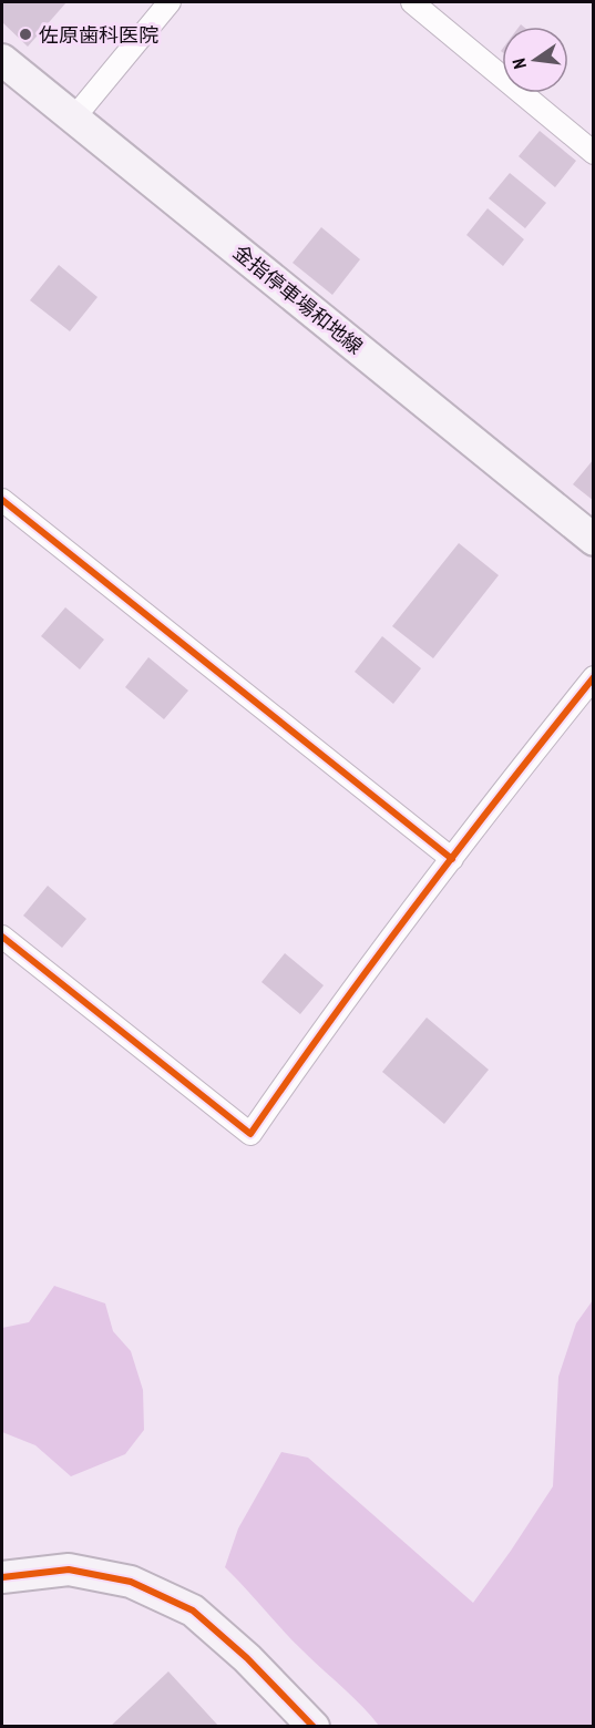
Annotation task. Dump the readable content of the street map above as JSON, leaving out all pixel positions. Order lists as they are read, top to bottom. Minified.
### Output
{"streets":{"main road":["金指停車場和地線"]},"places":["佐原歯科医院"],"north":"left"}
